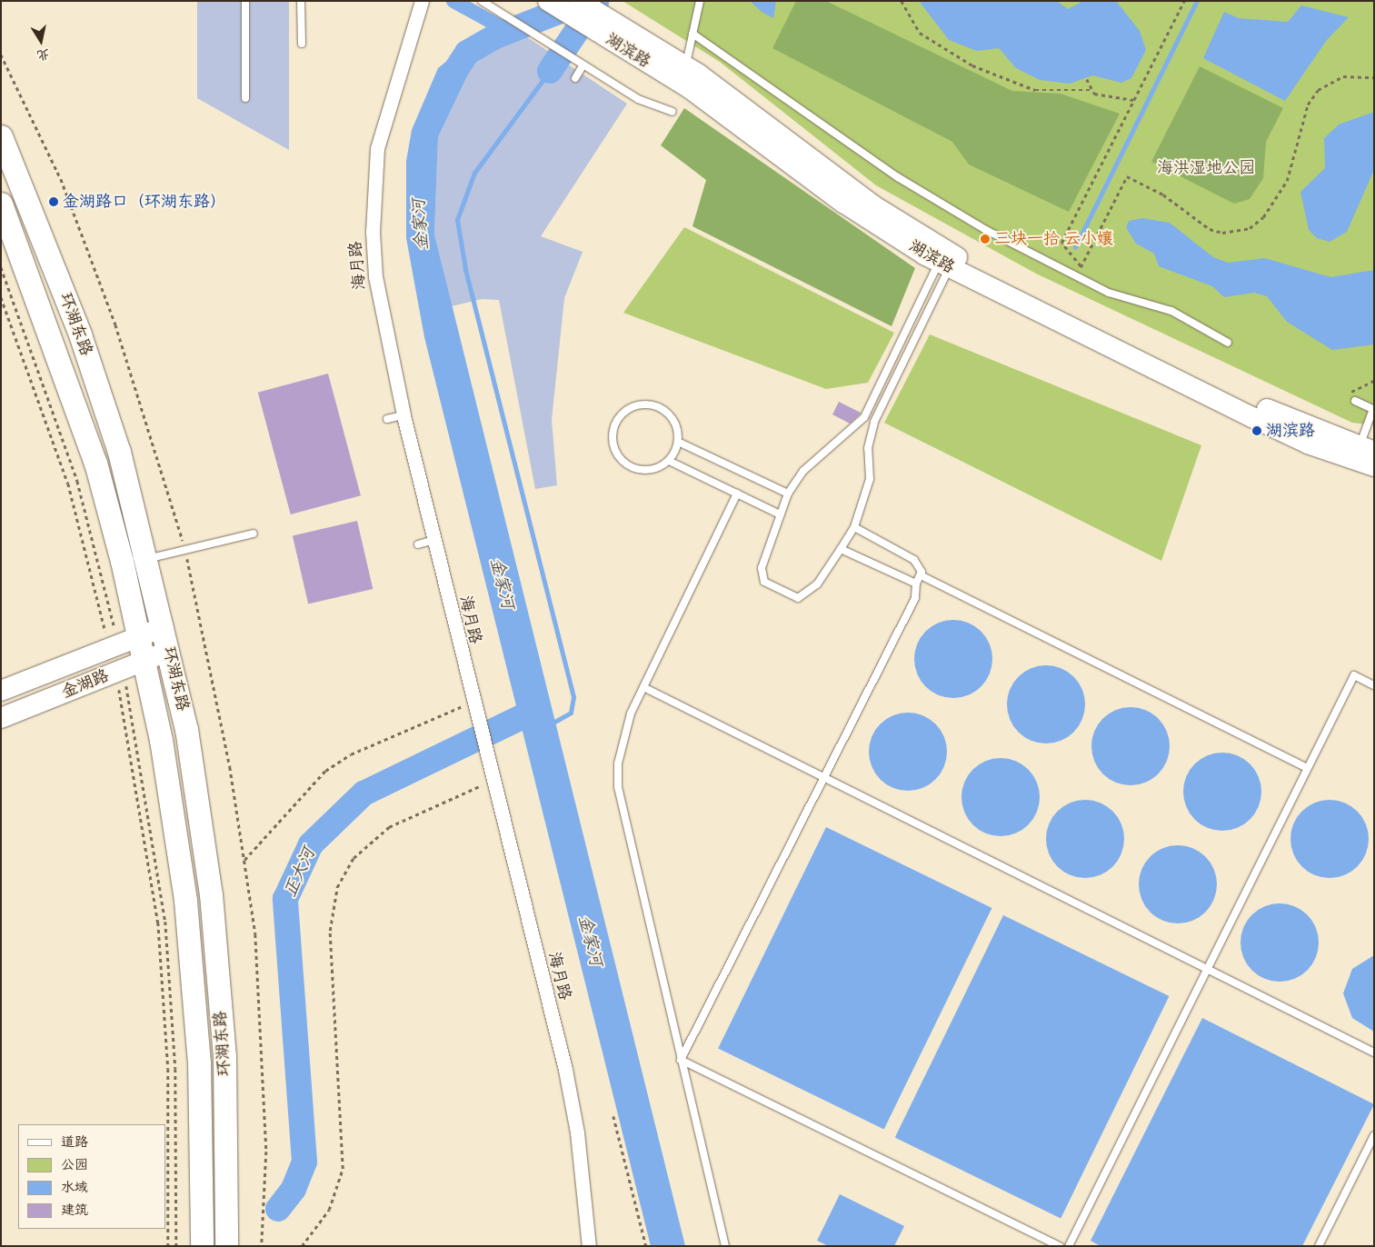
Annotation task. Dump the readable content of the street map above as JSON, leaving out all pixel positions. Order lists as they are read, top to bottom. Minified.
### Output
{"streets":{"main road":["湖滨路","环湖东路","金湖路"],"street":["海月路"]},"crossings":[["环湖东路","金湖路"]],"water":["金家河","正大河"],"parks":["海洪湿地公园"],"places":["金湖路口（环湖东路）","三块一拾 云小孃","湖滨路"],"legend":["道路","公园","水域","建筑"],"north":"bottom"}
